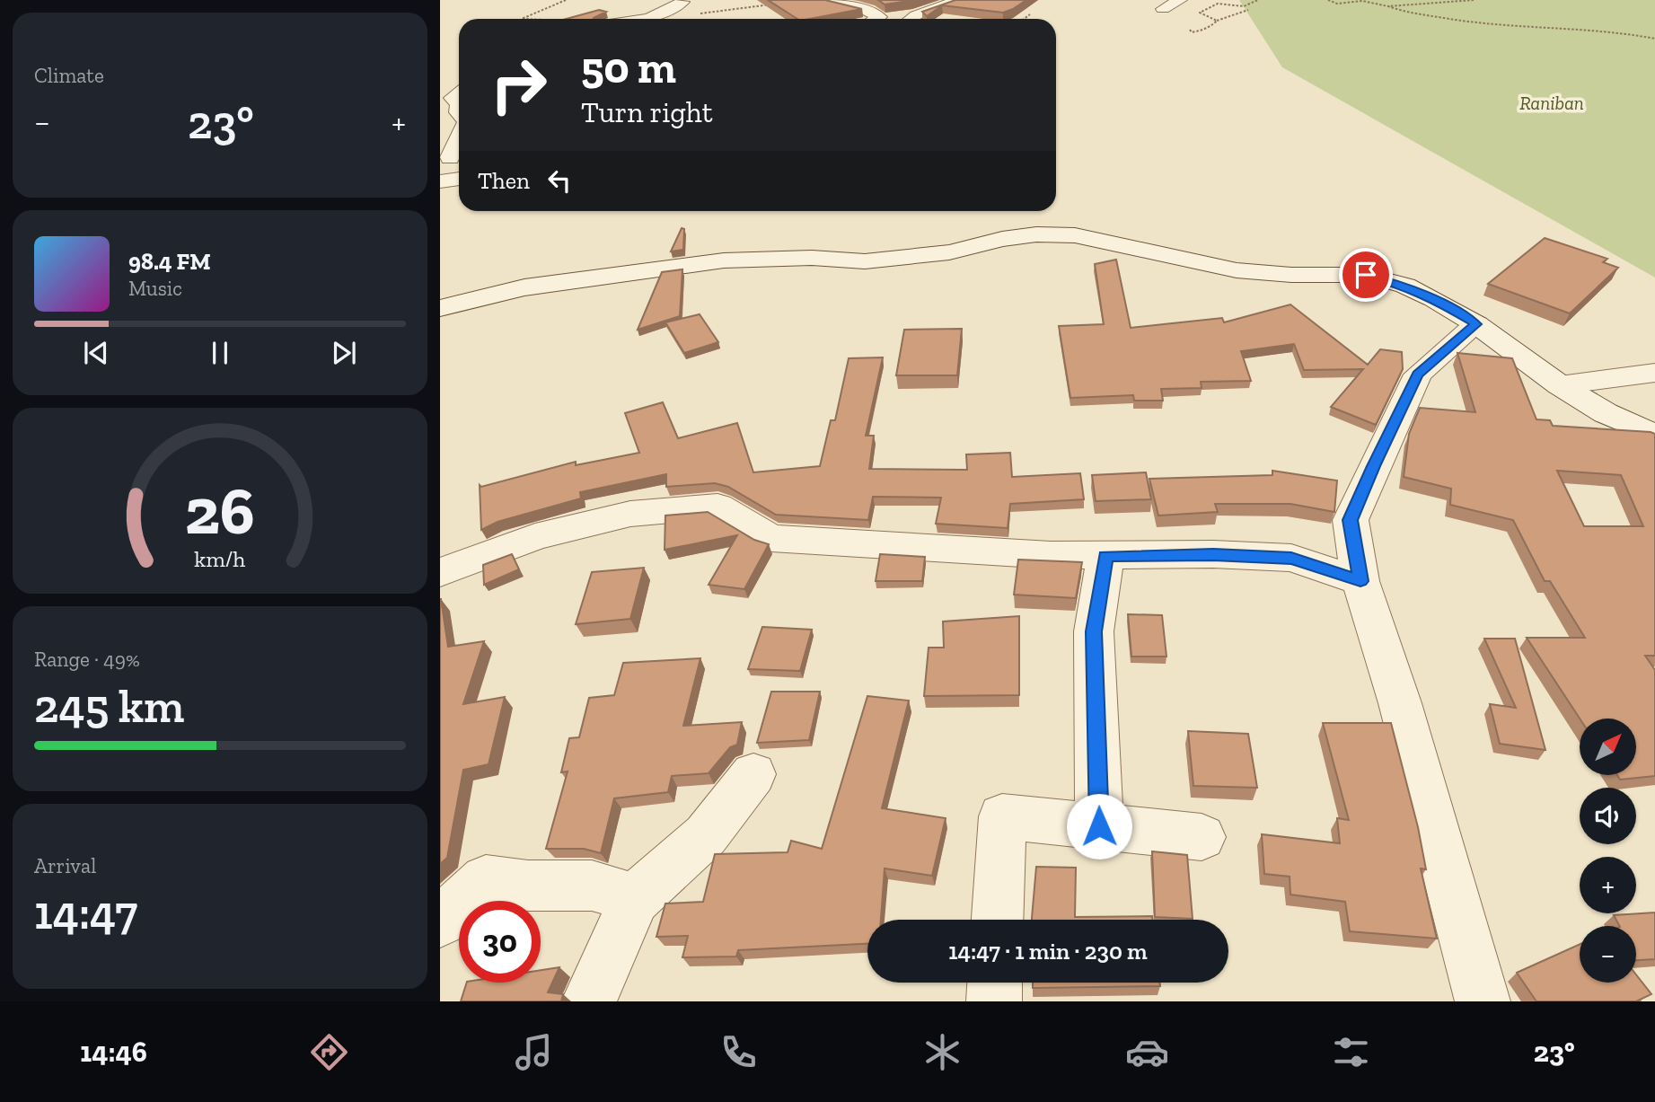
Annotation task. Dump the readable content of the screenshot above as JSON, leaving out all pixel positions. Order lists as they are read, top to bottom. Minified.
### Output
{"parks":["Raniban"],"north":"top right","page":{"tile":["Climate",["Range · 49%","245 km"],["Arrival","14:47"]],"turn":["50 m","Turn right"],"heat":["−","23°","+"],"then":"Then","song":["98.4 FM","Music"],"map_buttons":["+","−"],"limit":"30","trip":"14:47 · 1 min · 230 m","tabs":["14:46","23°"],"gauge":["26","km/h"]}}
